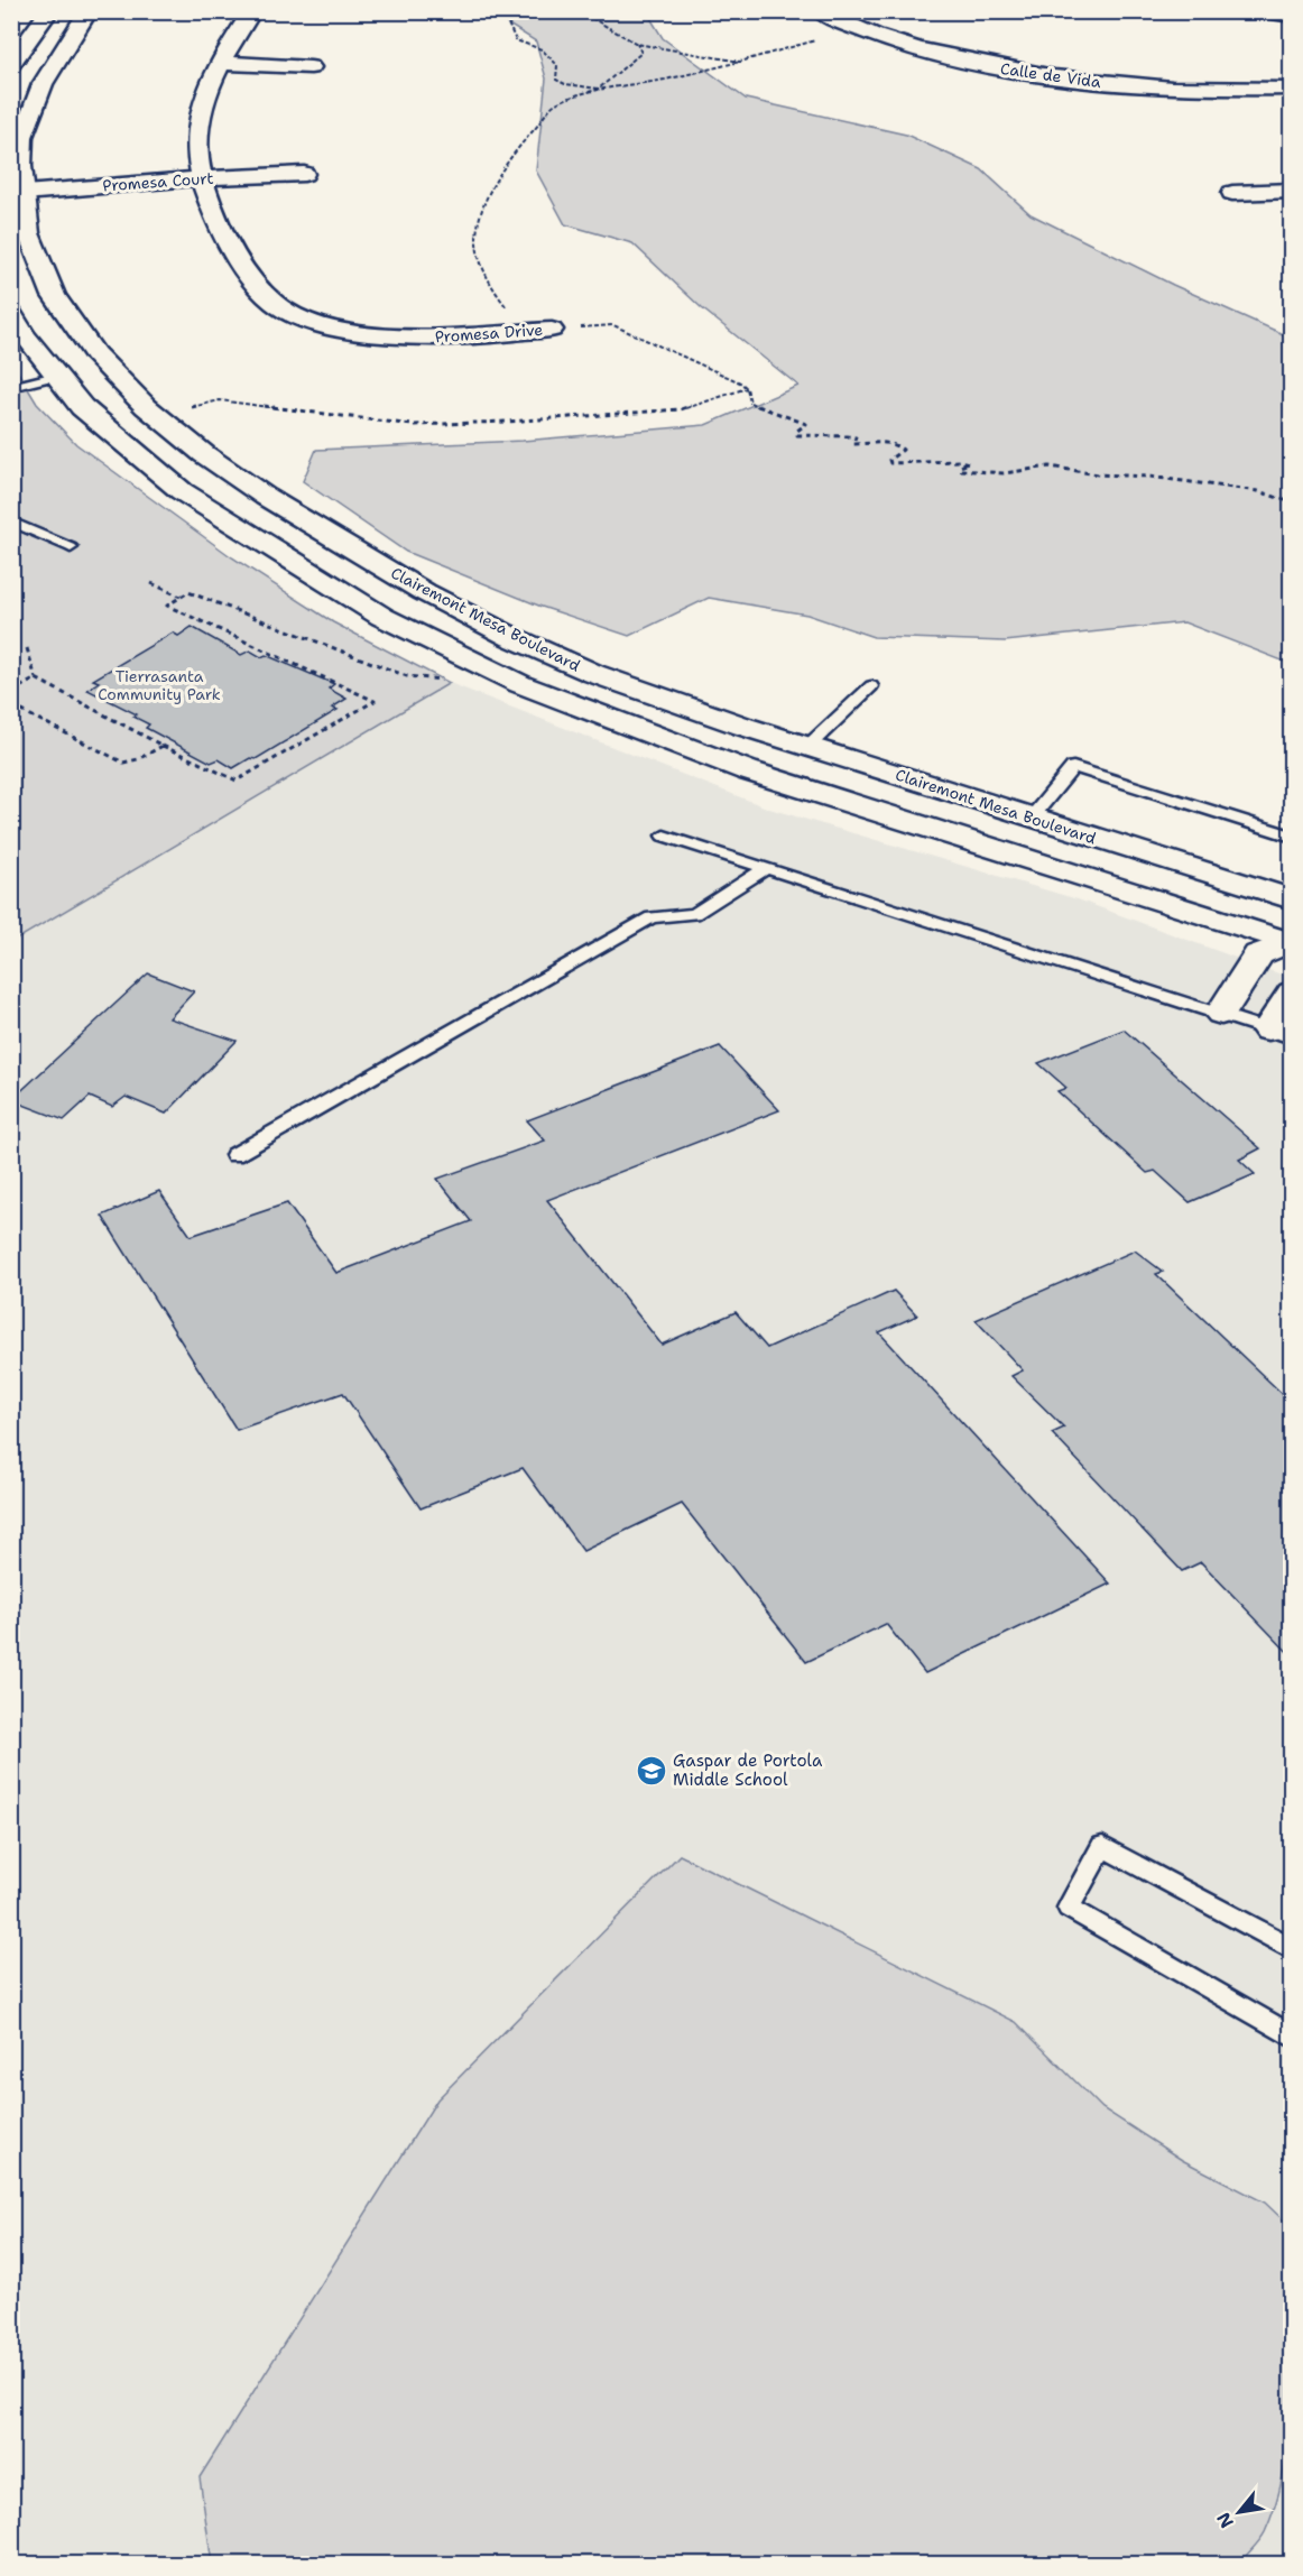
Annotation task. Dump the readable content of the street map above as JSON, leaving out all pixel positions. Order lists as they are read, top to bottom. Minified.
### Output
{"streets":{"main road":["Calle de Vida","Promesa Court","Promesa Drive","Clairemont Mesa Boulevard"]},"crossings":[["Promesa Court","Promesa Drive"],["Promesa Court","Clairemont Mesa Boulevard"]],"parks":["Tierrasanta Community Park"],"places":{"school or university":["Gaspar de Portola Middle School"]},"north":"bottom left"}
